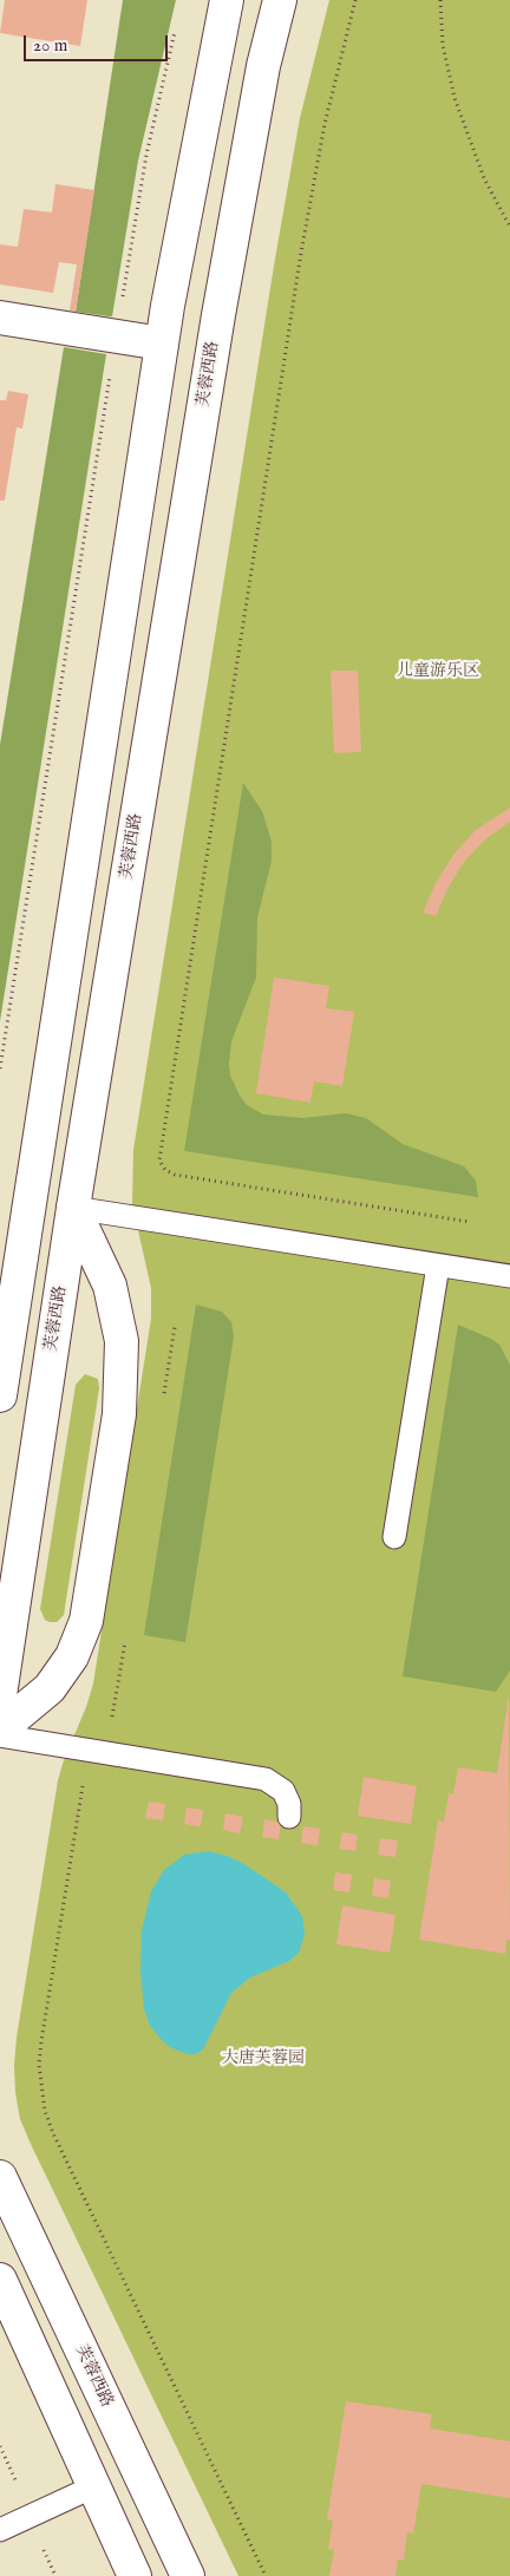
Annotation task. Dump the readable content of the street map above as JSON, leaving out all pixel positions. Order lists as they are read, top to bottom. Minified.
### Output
{"streets":{"main road":["芙蓉西路"]},"parks":["儿童游乐区","大唐芙蓉园"],"scale_bar":"20 m"}
